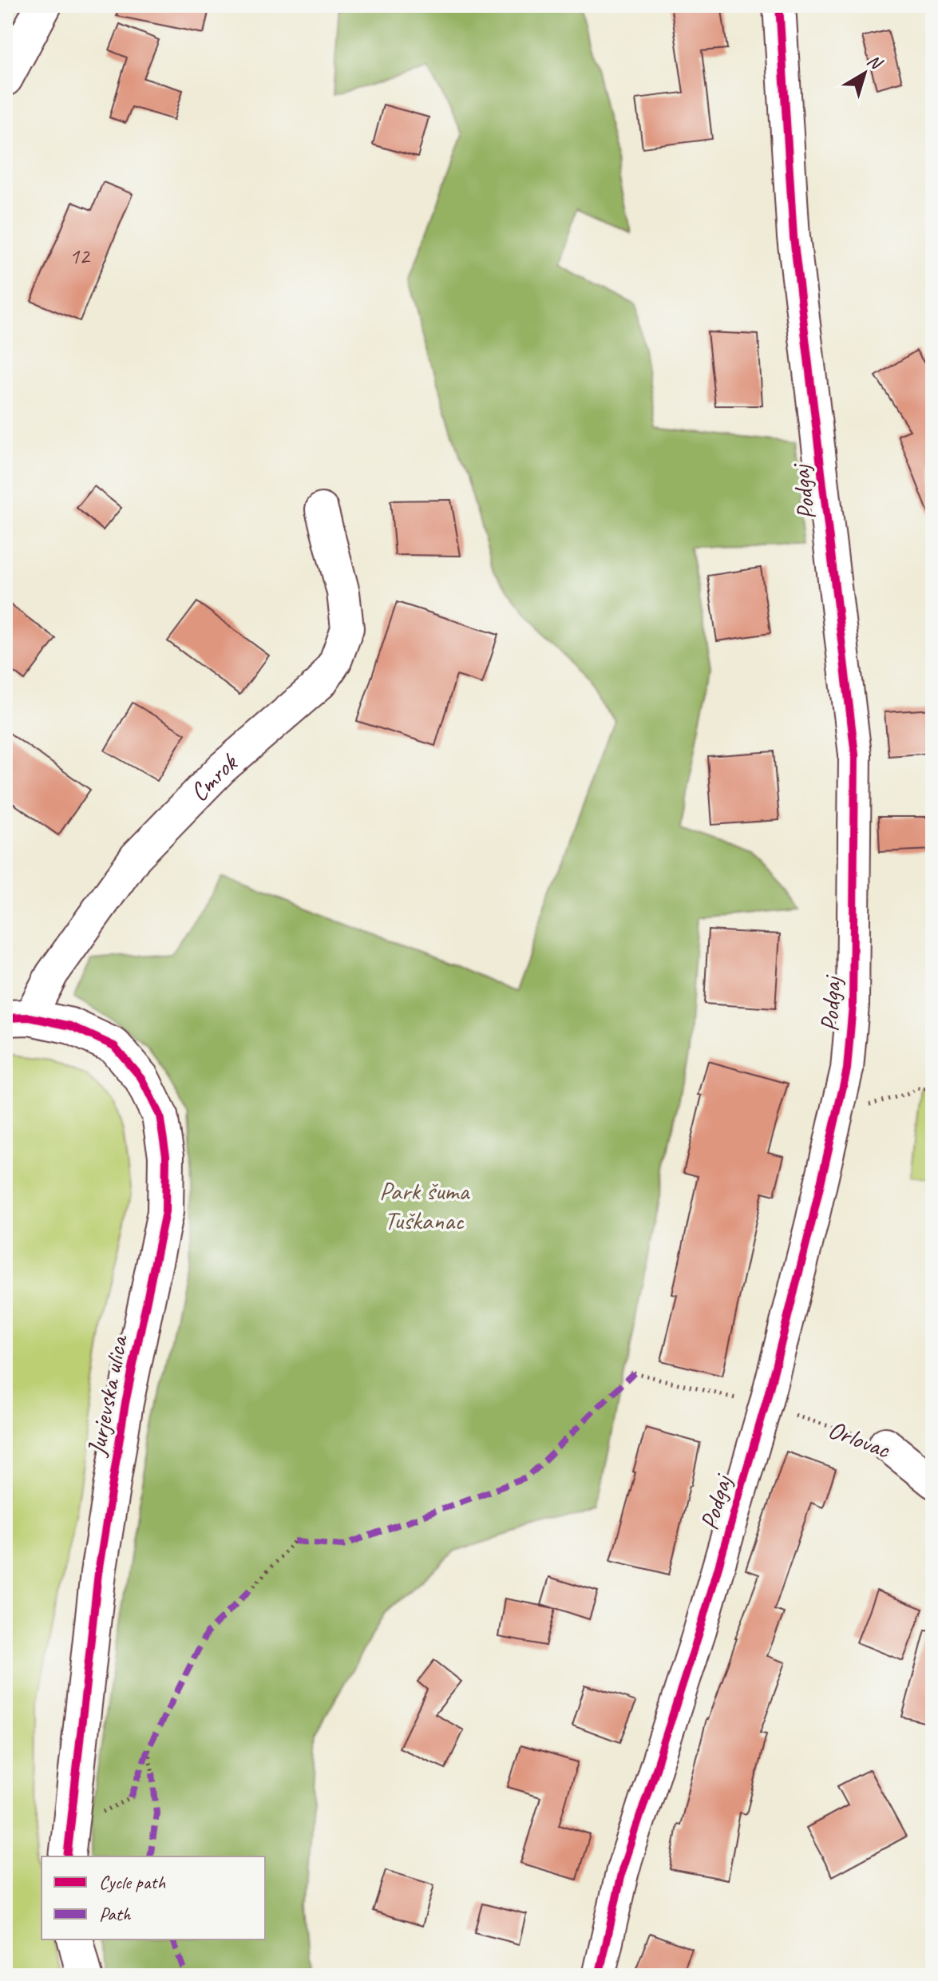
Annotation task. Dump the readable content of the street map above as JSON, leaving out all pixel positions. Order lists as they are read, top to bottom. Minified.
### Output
{"streets":{"street":["Podgaj","Cmrok","Jurjevska ulica","Orlovac"]},"crossings":[["Cmrok","Jurjevska ulica"]],"parks":["Park šuma Tuškanac"],"house_numbers":["12"],"legend":["Cycle path","Path"],"north":"top right"}
